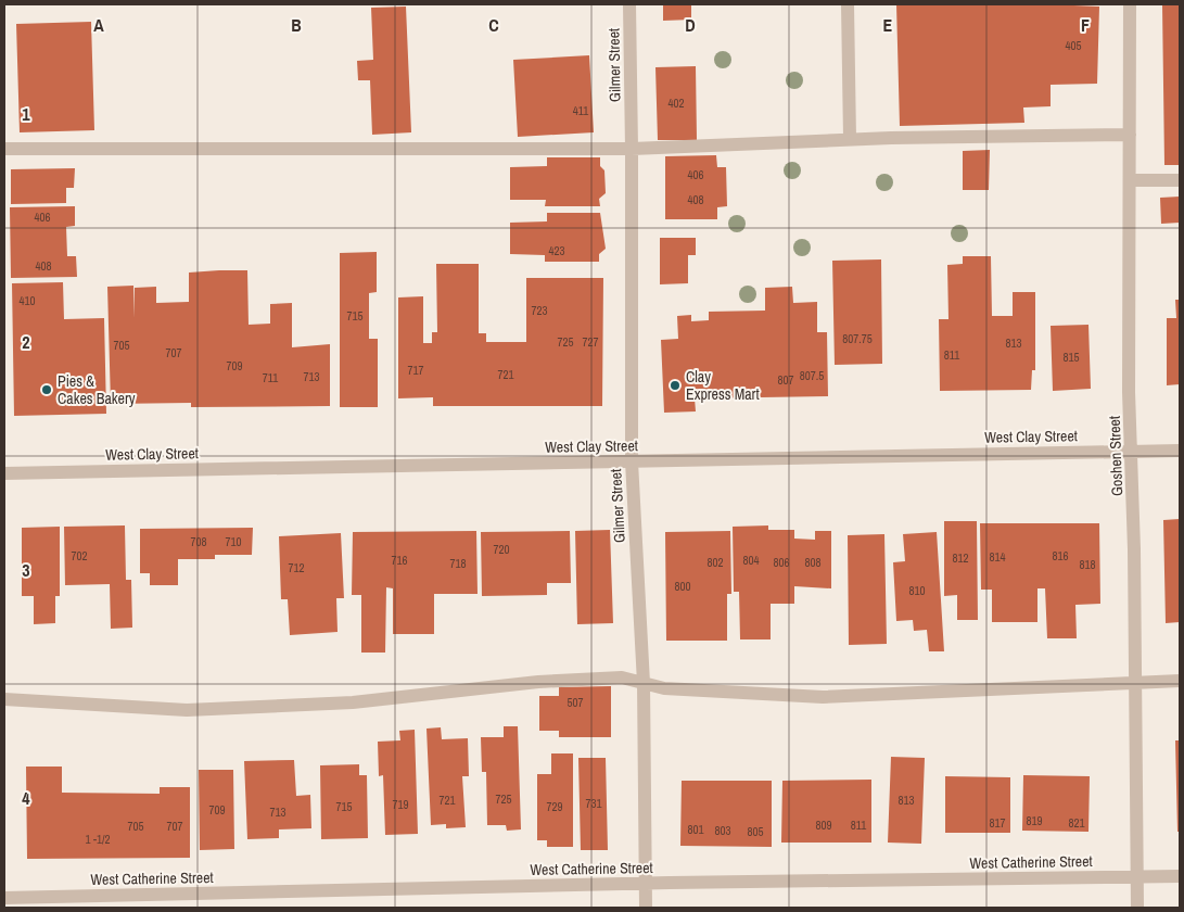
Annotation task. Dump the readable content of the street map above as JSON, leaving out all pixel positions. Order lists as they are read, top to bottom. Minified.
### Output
{"streets":{"street":["Gilmer Street","West Clay Street","Goshen Street","West Catherine Street"]},"crossings":[["Gilmer Street","West Clay Street"],["Gilmer Street","West Catherine Street"],["West Clay Street","Goshen Street"],["Goshen Street","West Catherine Street"]],"places":["Clay Express Mart","Pies & Cakes Bakery"],"house_numbers":["405","402","411","406","408","406","423","408","410","723","715","807.75","725","727","813","705","707","811","815","709","717","721","807.5","713","711","807","708","710","720","702","816","814","812","716","804","802","806","808","718","818","712","800","810","507","725","721","813","731","719","715","729","709","713","819","817","821","809","811","705","707","801","803","805","1 -1/2"],"grid":{"columns":["A","B","C","D","E","F"],"rows":["1","2","3","4"]}}
